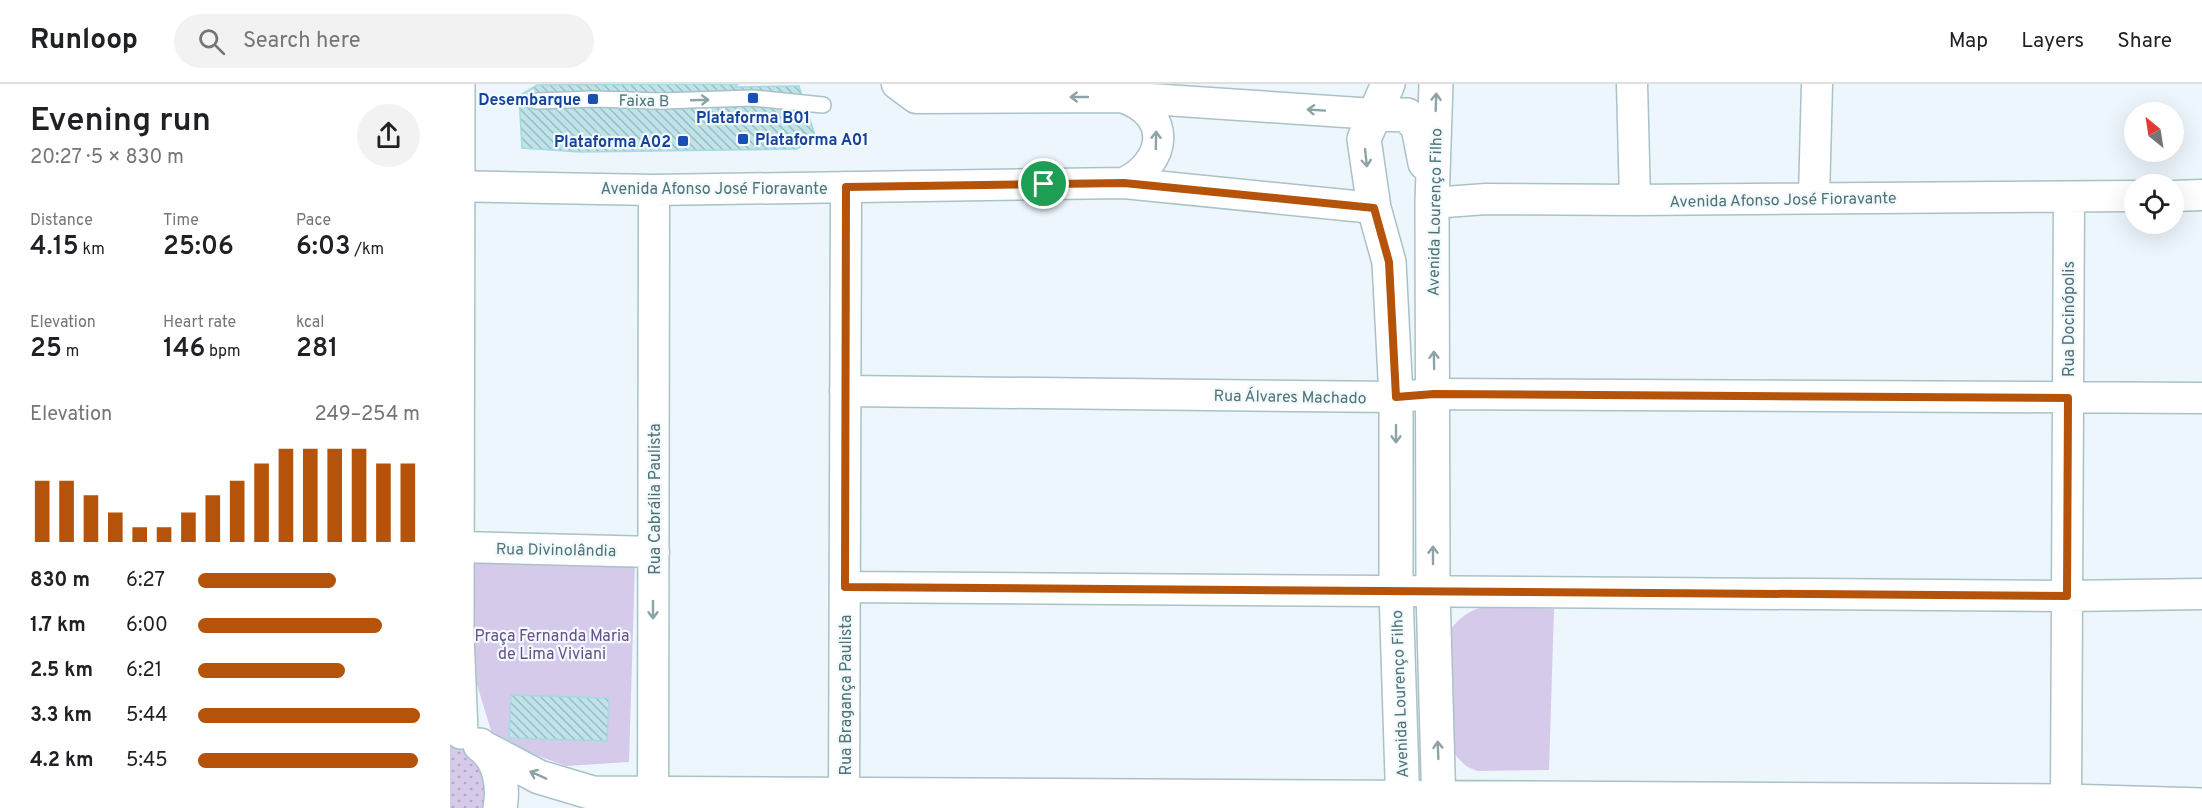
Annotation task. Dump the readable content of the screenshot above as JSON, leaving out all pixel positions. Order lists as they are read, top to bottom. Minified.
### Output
{"streets":{"street":["Avenida Afonso José Fioravante","Avenida Lourenço Filho","Rua Docinópolis","Rua Álvares Machado","Rua Cabrália Paulista","Rua Divinolândia","Rua Bragança Paulista"],"lane":["Faixa B"]},"crossings":[["Avenida Afonso José Fioravante","Avenida Lourenço Filho"],["Avenida Afonso José Fioravante","Rua Docinópolis"],["Avenida Afonso José Fioravante","Rua Cabrália Paulista"],["Avenida Afonso José Fioravante","Rua Bragança Paulista"],["Avenida Lourenço Filho","Rua Álvares Machado"],["Rua Docinópolis","Rua Álvares Machado"],["Rua Álvares Machado","Rua Bragança Paulista"],["Rua Cabrália Paulista","Rua Divinolândia"]],"one_way":["Faixa B"],"parks":["Praça Fernanda Maria de Lima Viviani"],"places":{"transit":["Plataforma B01","Desembarque","Plataforma A01","Plataforma A02"]},"north":"top left","page":{"header":"Runloop","search":"Search here","nav":["Map","Layers","Share"],"heading":["Evening run","20:27 · 5 × 830 m"],"stats":[["Distance","4.15 km"],["Time","25:06"],["Pace","6:03 /km"],["Elevation","25 m"],["Heart rate","146 bpm"],["kcal","281"]],"chart":["Elevation","249–254 m"],"list":[{"name":"830 m","note":"6:27"},{"name":"1.7 km","note":"6:00"},{"name":"2.5 km","note":"6:21"},{"name":"3.3 km","note":"5:44"},{"name":"4.2 km","note":"5:45"}]}}
